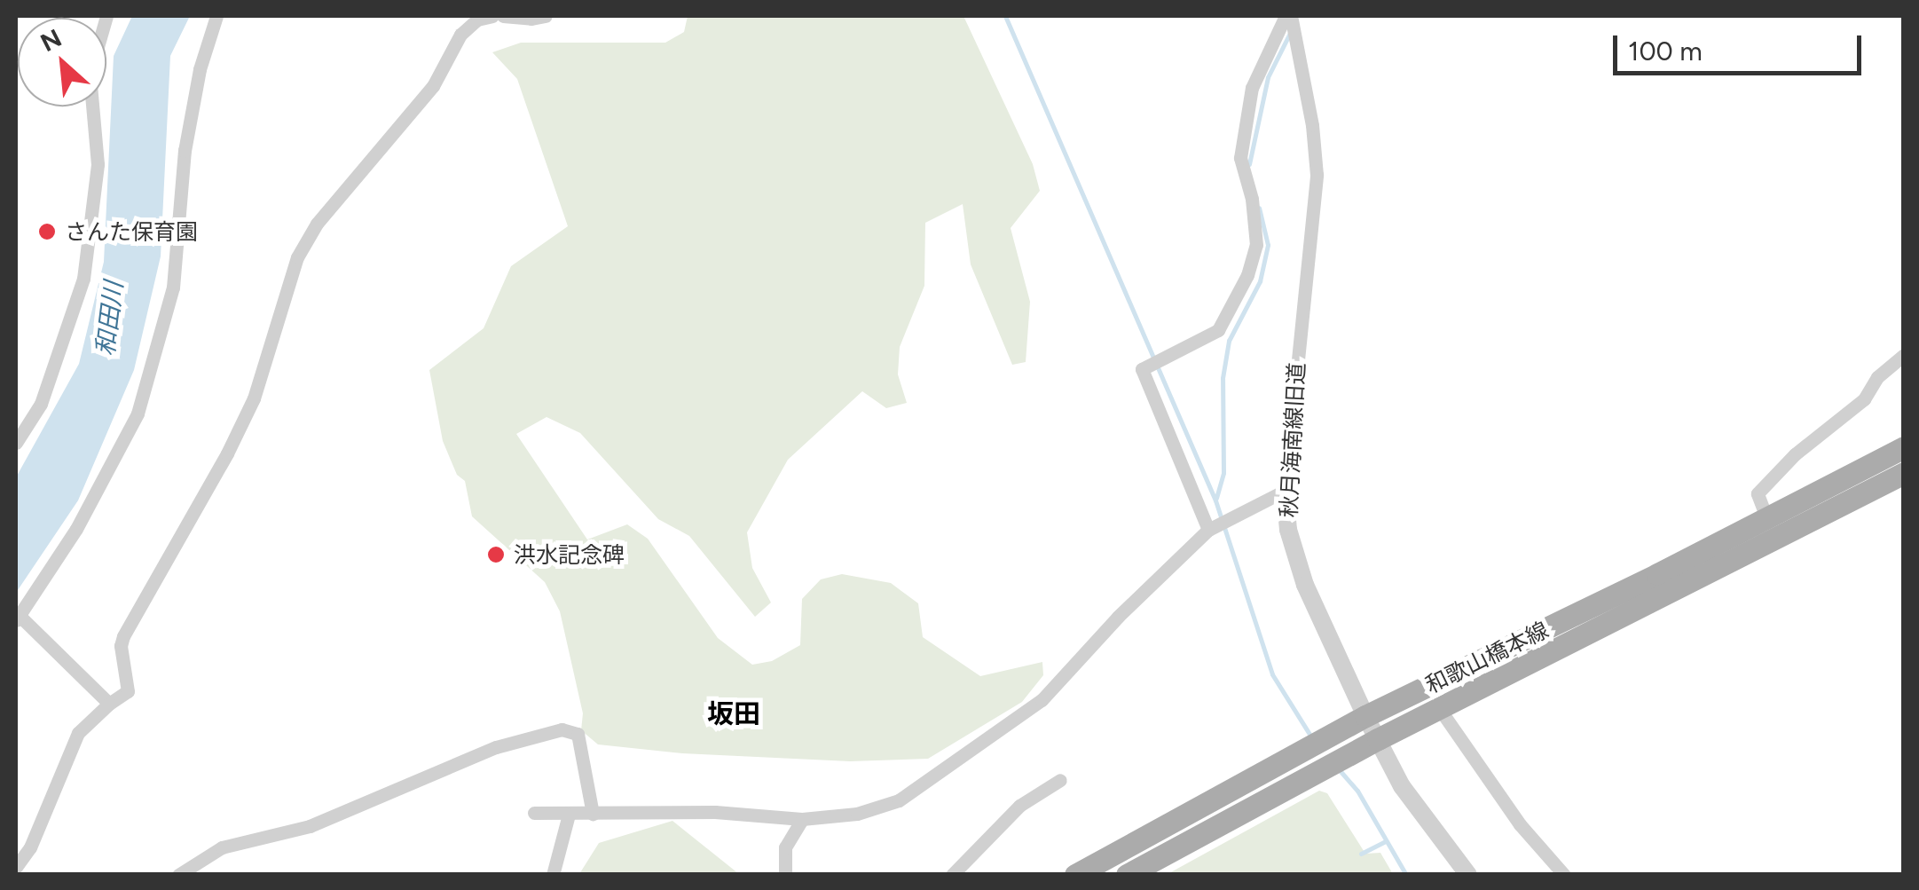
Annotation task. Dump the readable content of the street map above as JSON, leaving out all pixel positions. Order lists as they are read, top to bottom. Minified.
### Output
{"streets":{"main road":["和歌山橋本線"],"street":["秋月海南線旧道"]},"crossings":[["秋月海南線旧道","和歌山橋本線"]],"districts":["坂田"],"water":["和田川"],"places":["さんた保育園","洪水記念碑"],"scale_bar":"100 m","north":"top left"}
